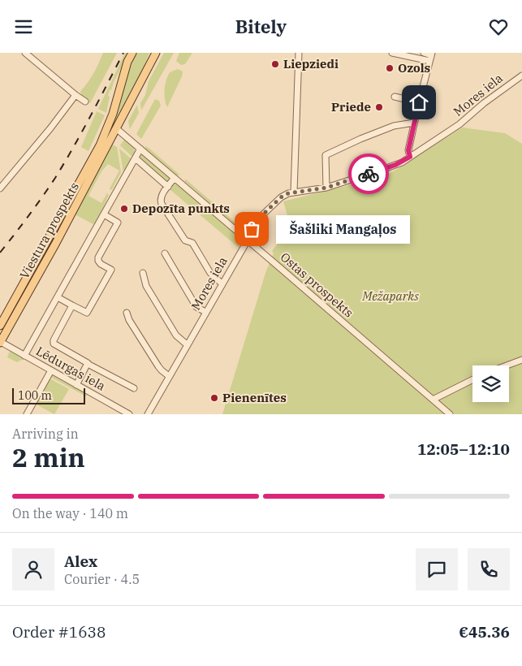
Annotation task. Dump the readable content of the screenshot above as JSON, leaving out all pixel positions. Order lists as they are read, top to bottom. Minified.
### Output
{"streets":{"main road":["Viestura prospekts"],"street":["Mores iela","Ostas prospekts","Lēdurgas iela"]},"crossings":[["Mores iela","Ostas prospekts"],["Viestura prospekts","Ostas prospekts"],["Viestura prospekts","Lēdurgas iela"]],"parks":["Mežaparks"],"places":["Liepziedi","Ozols","Priede","Depozīta punkts","Šašliki Mangaļos","Pienenītes"],"scale_bar":"100 m","page":{"header":"Bitely","bubble":"Šašliki Mangaļos","scale":"100 m","heading":["2 min","Arriving in","12:05–12:10"],"panel":["Alex","Courier · 4.5","Order #1638","€45.36"],"bar":"On the way · 140 m"}}
